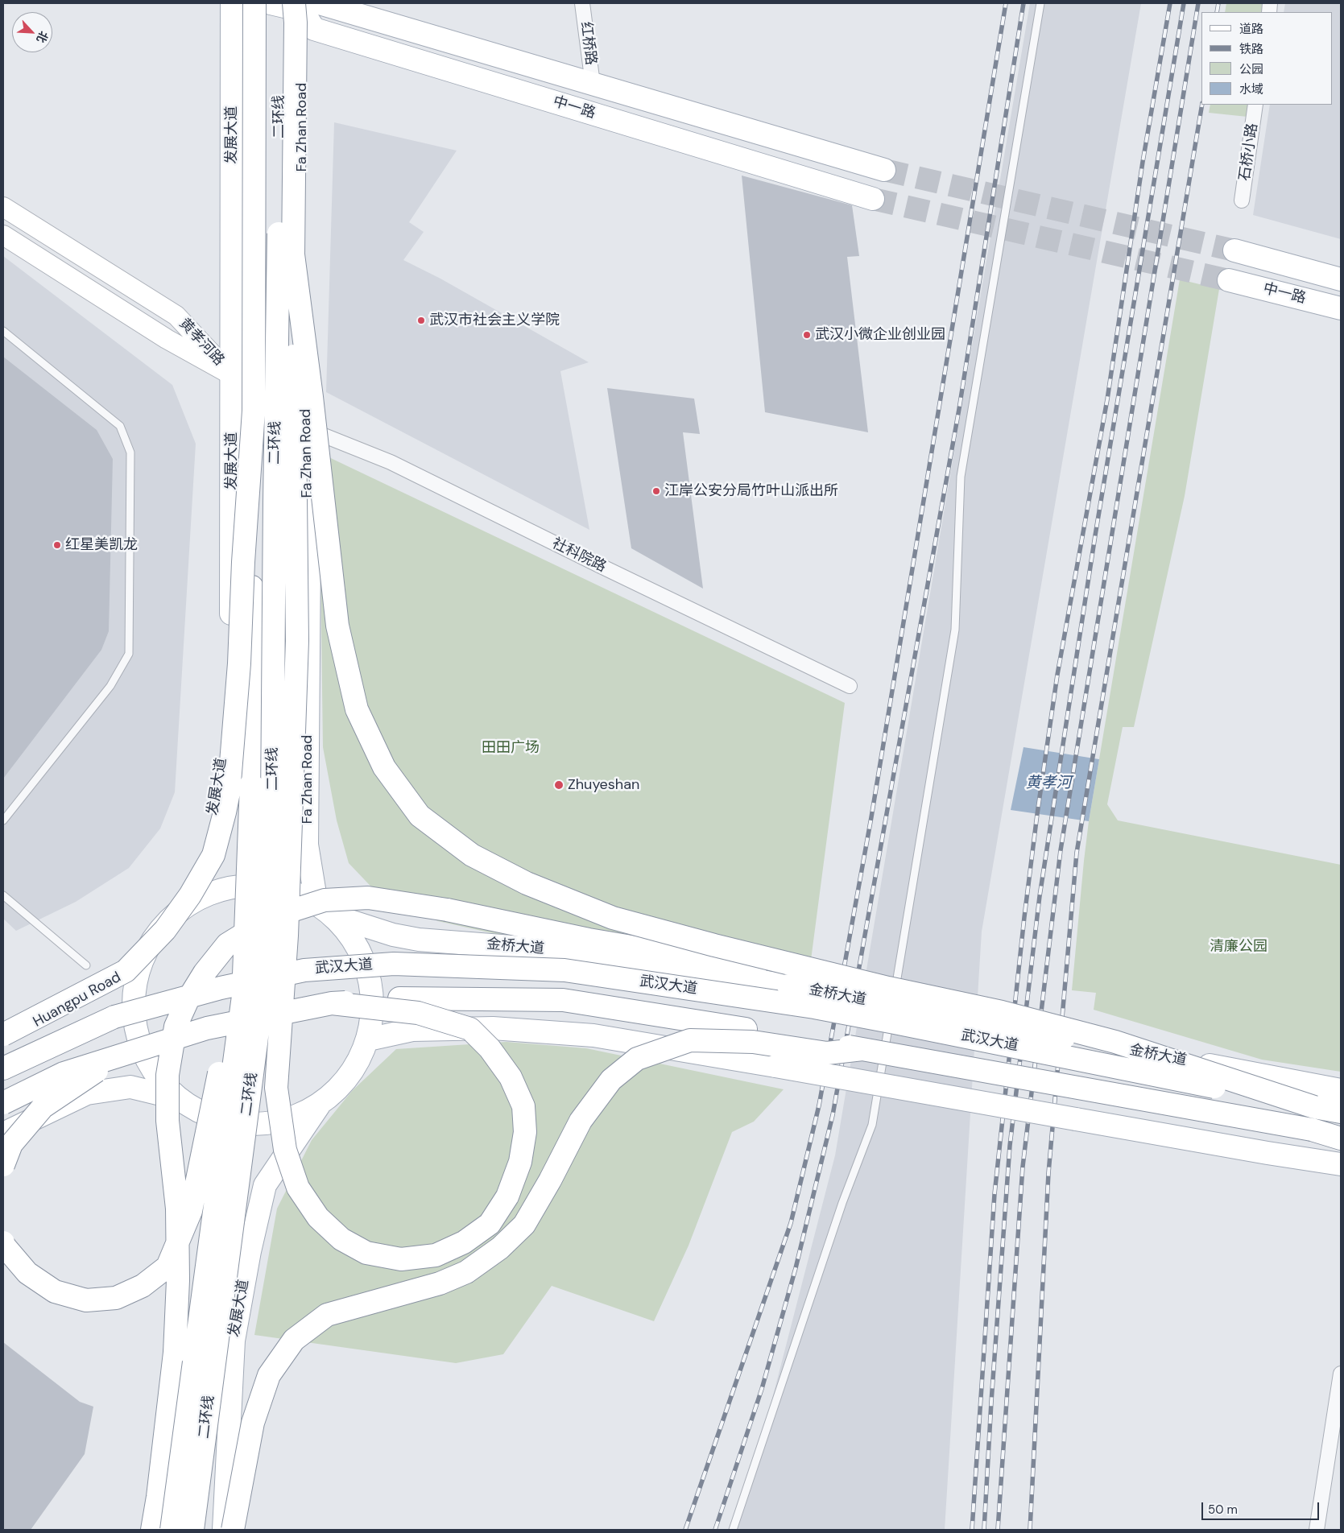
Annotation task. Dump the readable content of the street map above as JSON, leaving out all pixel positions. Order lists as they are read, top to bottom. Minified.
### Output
{"streets":{"main road":["中一路","二环线","Fa Zhan Road","发展大道","黄孝河路","金桥大道","武汉大道","Huangpu Road"],"street":["红桥路","石桥小路","社科院路"]},"crossings":[["红桥路","中一路"],["中一路","Fa Zhan Road"],["Fa Zhan Road","社科院路"],["Fa Zhan Road","金桥大道"],["发展大道","黄孝河路"],["发展大道","金桥大道"]],"water":["黄孝河"],"parks":["田田广场","清廉公园"],"places":["武汉市社会主义学院","武汉小微企业创业园","江岸公安分局竹叶山派出所","红星美凯龙","Zhuyeshan"],"legend":["道路","铁路","公园","水域"],"scale_bar":"50 m","north":"bottom right"}
